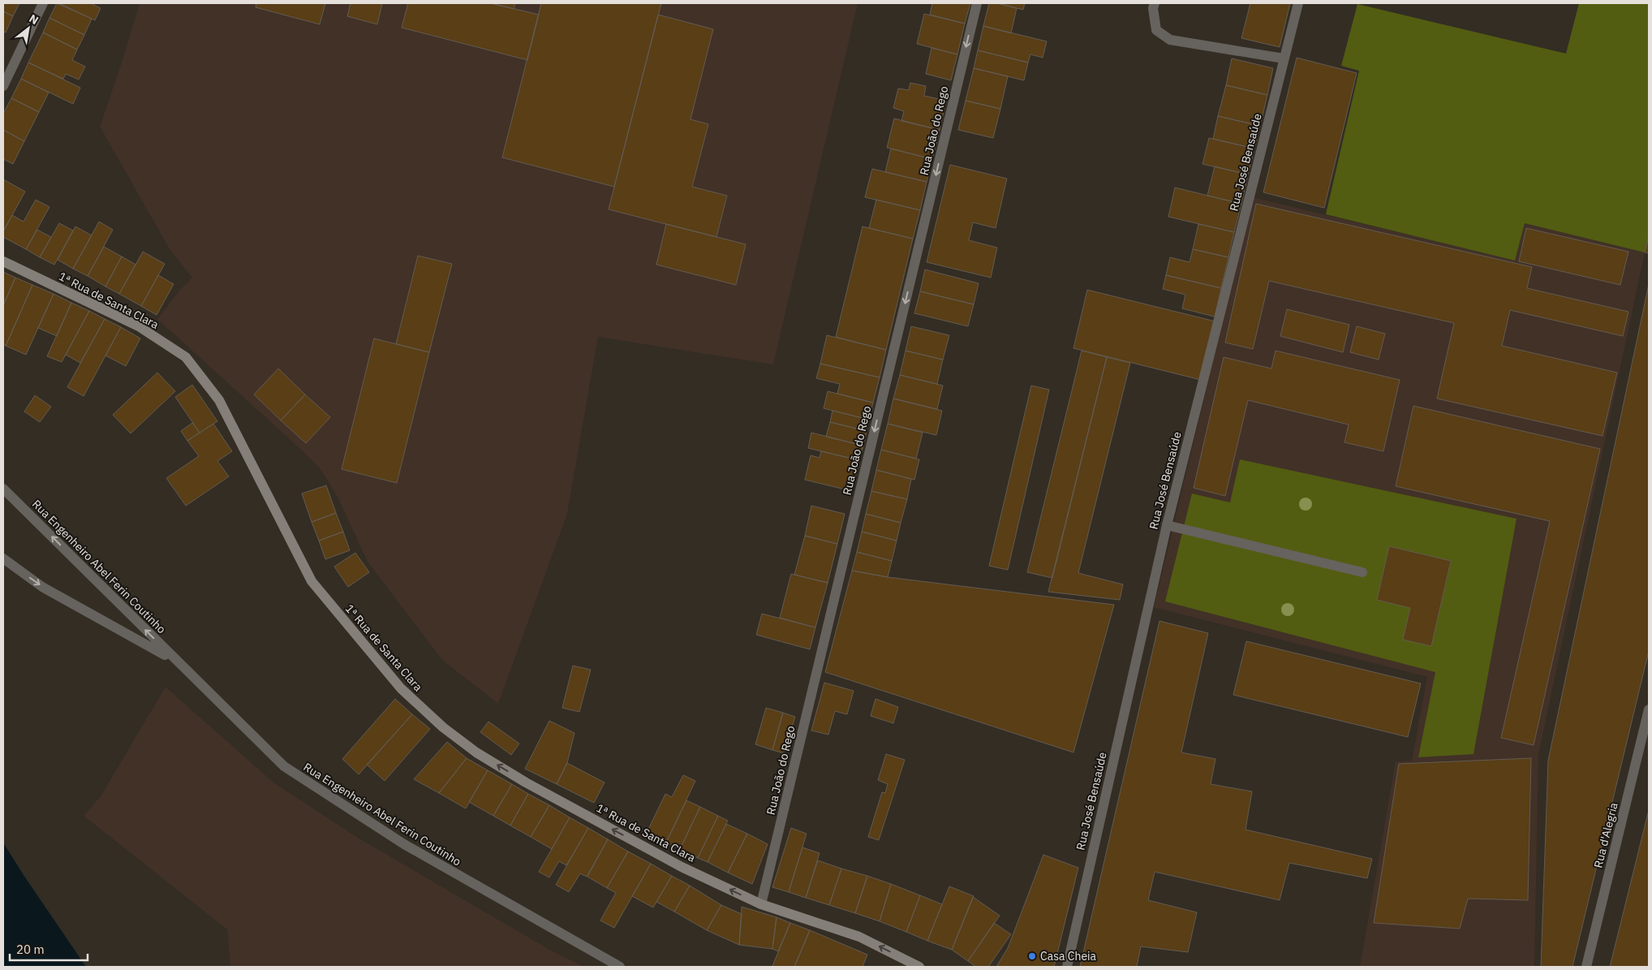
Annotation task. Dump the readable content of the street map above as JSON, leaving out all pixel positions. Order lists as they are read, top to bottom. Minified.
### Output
{"streets":{"main road":["1ª Rua de Santa Clara"],"street":["Rua João do Rego","Rua José Bensaúde","Rua Engenheiro Abel Ferin Coutinho","Rua d'Alegria"]},"crossings":[["Rua João do Rego","1ª Rua de Santa Clara"]],"one_way":["Rua João do Rego","1ª Rua de Santa Clara"],"places":["Casa Cheia"],"scale_bar":"20 m","north":"top right"}
